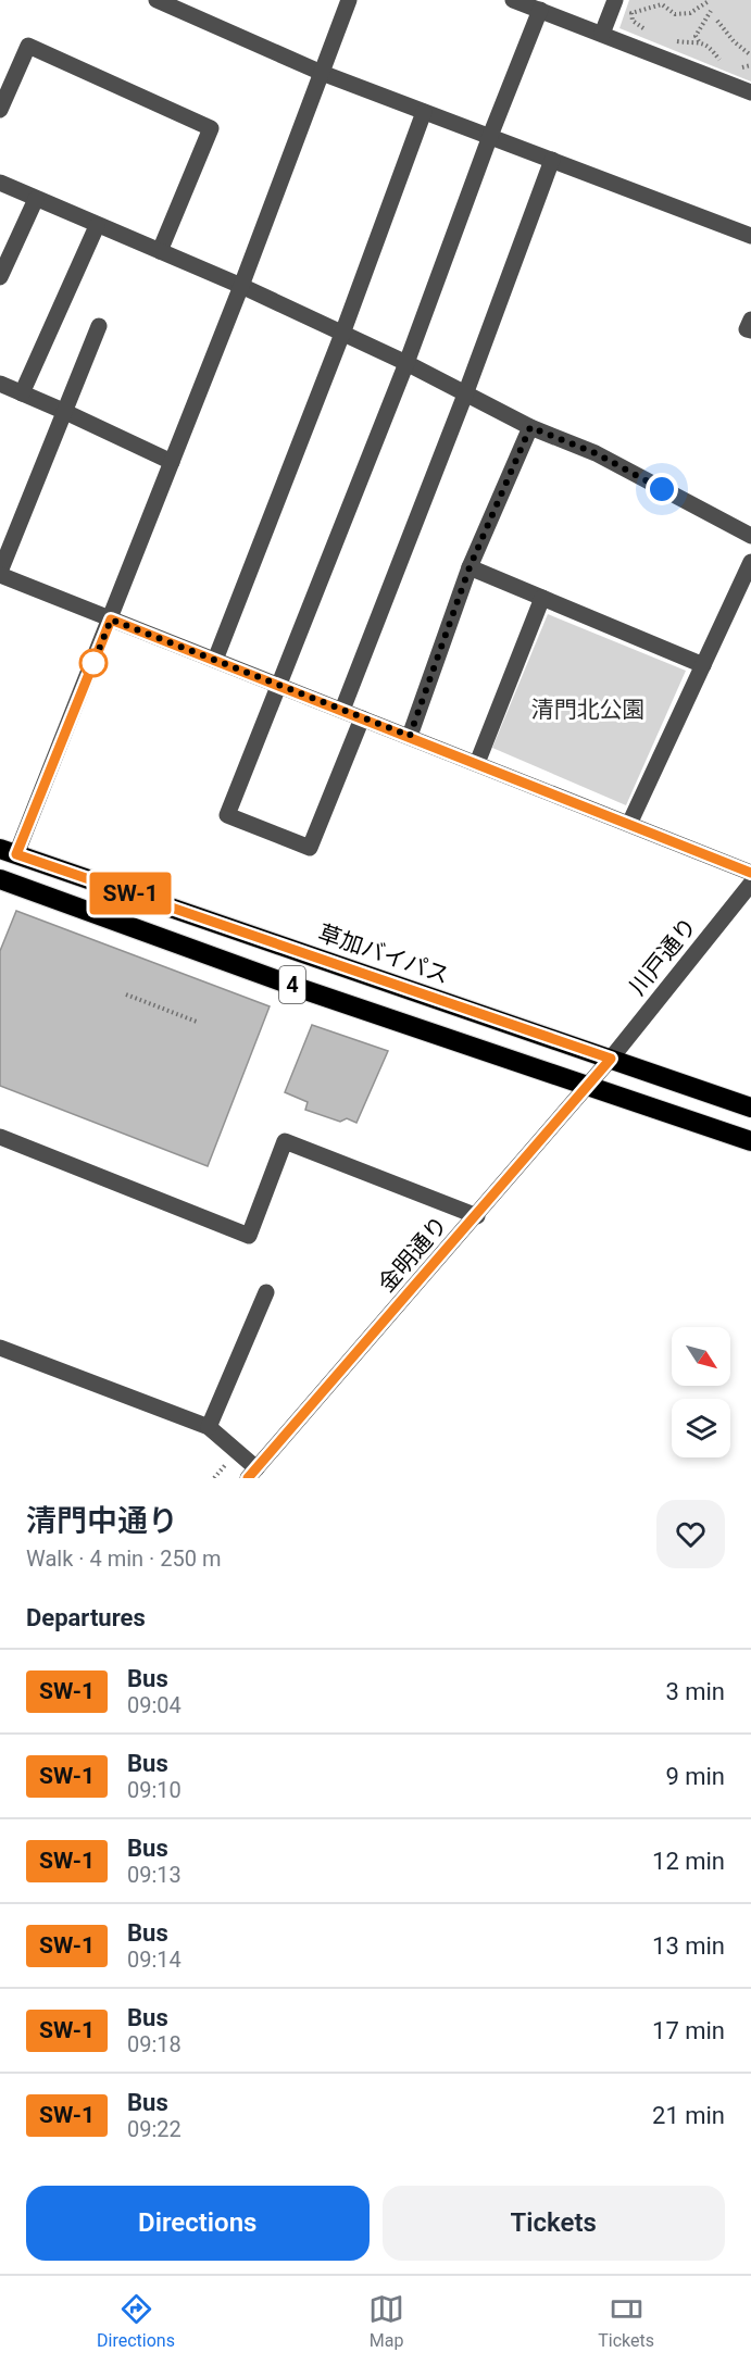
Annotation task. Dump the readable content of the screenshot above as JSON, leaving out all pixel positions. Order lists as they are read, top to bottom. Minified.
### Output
{"streets":{"highway":["草加バイパス","4"],"street":["川戸通り","金明通り"]},"crossings":[["草加バイパス","川戸通り"],["草加バイパス","金明通り"],["川戸通り","金明通り"],["4","金明通り"]],"parks":["清門北公園"],"lines":["bus line SW-1"],"north":"bottom right","page":{"on_map":"SW-1","heading":[["清門中通り","Walk · 4 min · 250 m"],"Departures"],"list":[{"mark":"SW-1","name":"Bus","note":"09:04","value":"3 min"},{"mark":"SW-1","name":"Bus","note":"09:10","value":"9 min"},{"mark":"SW-1","name":"Bus","note":"09:13","value":"12 min"},{"mark":"SW-1","name":"Bus","note":"09:14","value":"13 min"},{"mark":"SW-1","name":"Bus","note":"09:18","value":"17 min"},{"mark":"SW-1","name":"Bus","note":"09:22","value":"21 min"}],"buttons":["Directions","Tickets"],"tabs":["Directions","Map","Tickets"]}}
